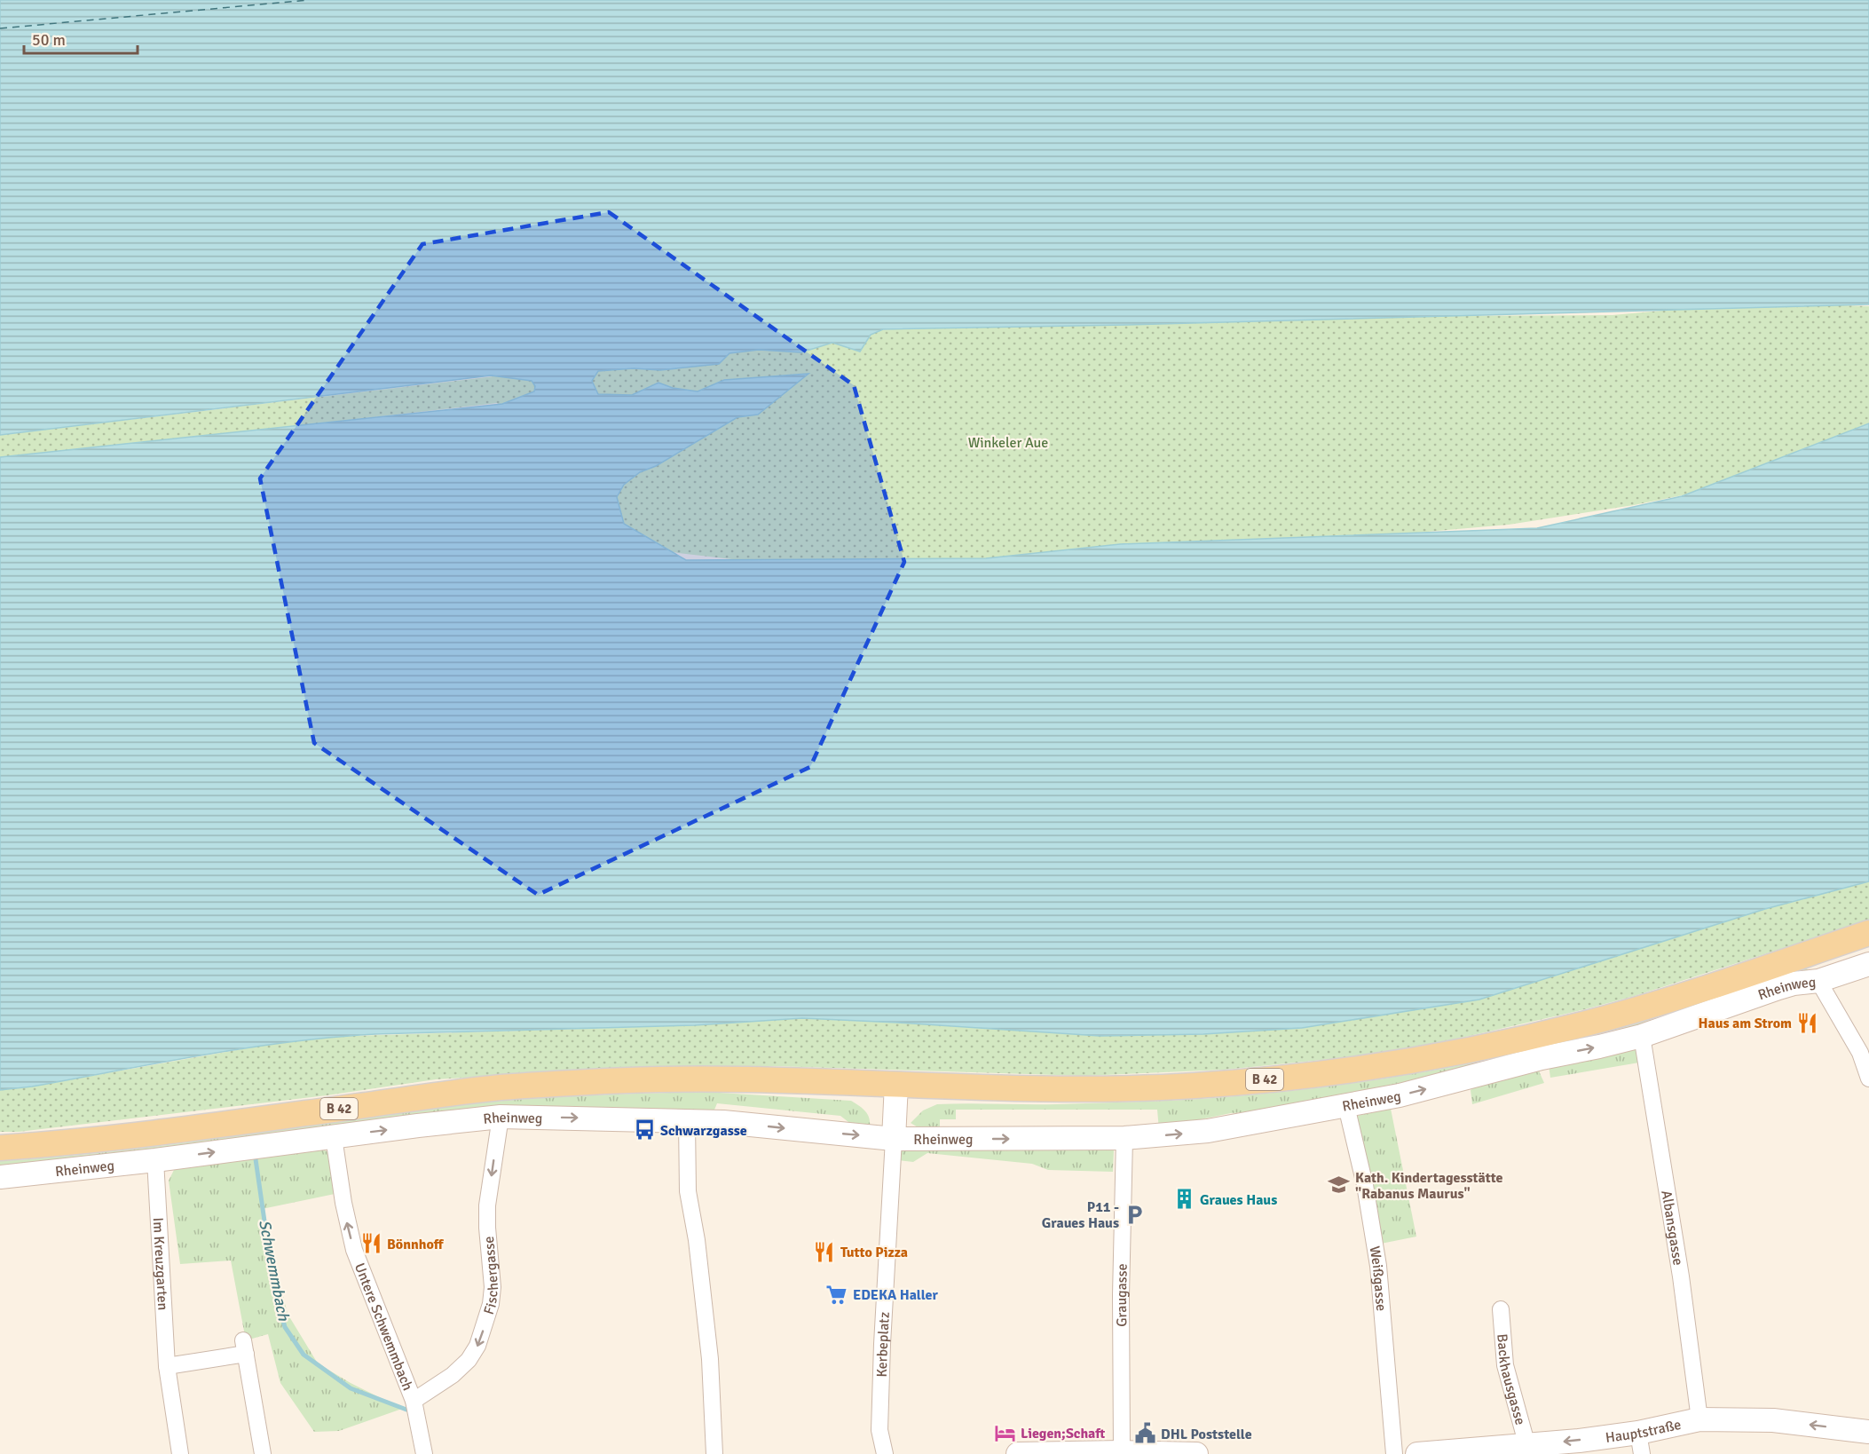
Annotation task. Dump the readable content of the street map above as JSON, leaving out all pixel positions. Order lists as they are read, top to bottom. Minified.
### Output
{"streets":{"main road":["B 42"],"street":["Rheinweg","Albansgasse","Im Kreuzgarten","Fischergasse","Weißgasse","Graugasse","Untere Schwemmbach","Kerbeplatz","Backhausgasse","Hauptstraße"]},"crossings":[["Rheinweg","Albansgasse"],["Rheinweg","Im Kreuzgarten"],["Rheinweg","Fischergasse"],["Rheinweg","Weißgasse"],["Rheinweg","Graugasse"],["Rheinweg","Untere Schwemmbach"],["Rheinweg","Kerbeplatz"],["Albansgasse","Hauptstraße"],["Fischergasse","Untere Schwemmbach"],["Backhausgasse","Hauptstraße"]],"one_way":["Rheinweg","Fischergasse","Untere Schwemmbach","Hauptstraße"],"water":["Schwemmbach"],"parks":["Winkeler Aue"],"places":{"restaurant":["Haus am Strom","Bönnhoff","Tutto Pizza"],"bus stop":["Schwarzgasse"],"school or university":["Kath. Kindertagesstätte \"Rabanus Maurus\""],"building":["Graues Haus"],"parking":["P11 - Graues Haus"],"supermarket":["EDEKA Haller"],"hotel":["Liegen;Schaft"],"public building":["DHL Poststelle"]},"scale_bar":"50 m"}
